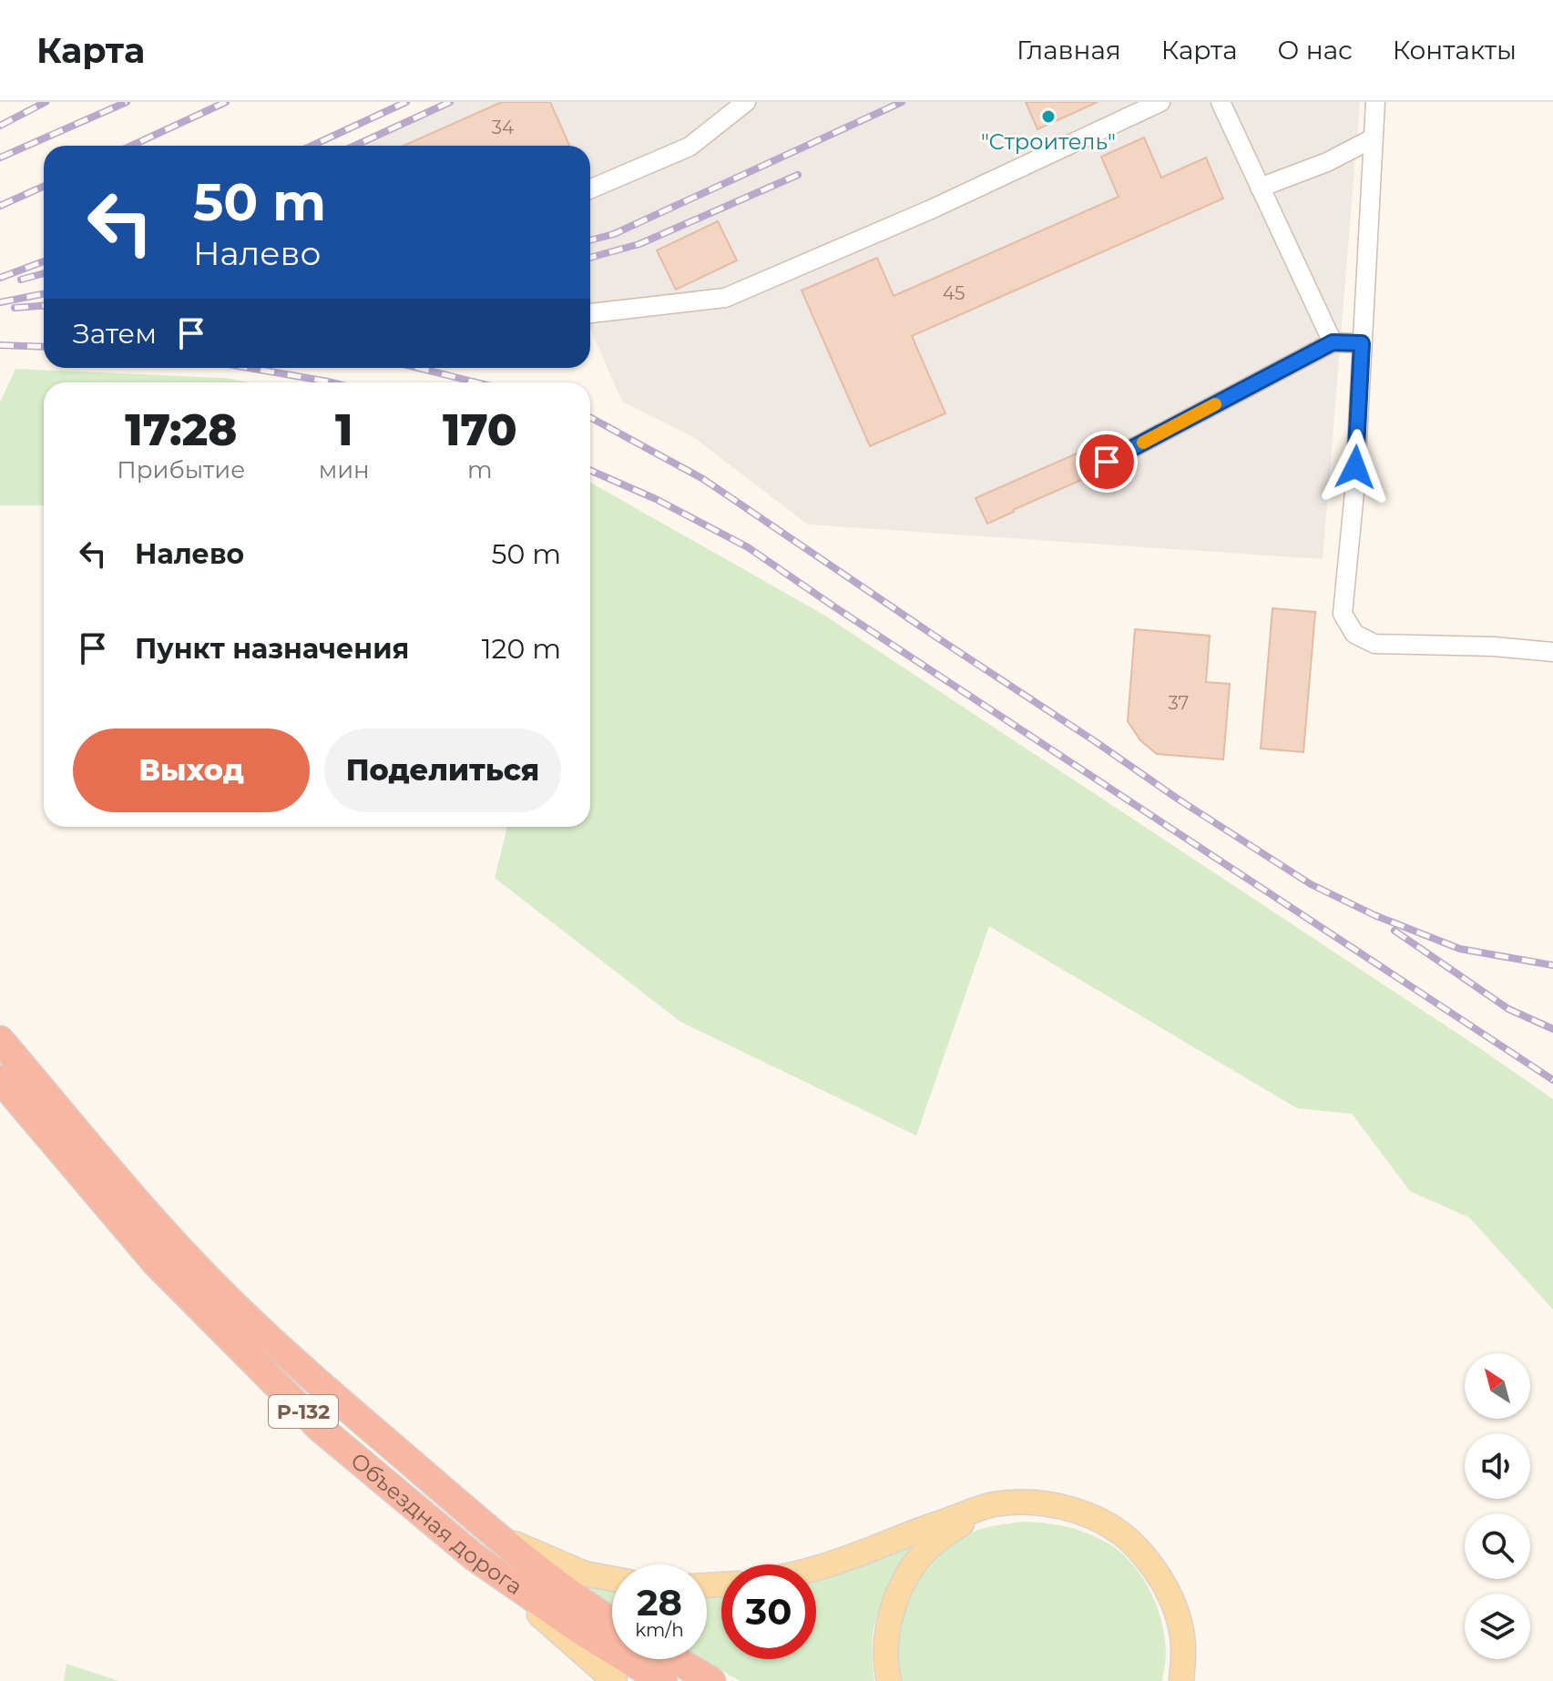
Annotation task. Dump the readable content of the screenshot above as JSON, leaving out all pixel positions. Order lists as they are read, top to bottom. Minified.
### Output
{"streets":{"highway":["Р-132","Объездная дорога"]},"places":["\"Строитель\""],"house_numbers":["34","45","37"],"north":"top left","page":{"header":"Карта","nav":["Главная","Карта","О нас","Контакты"],"turn":["50 m","Налево"],"then":"Затем","eta":["17:28","Прибытие","1","мин","170","m"],"list":[{"name":"Налево","value":"50 m"},{"name":"Пункт назначения","value":"120 m"}],"buttons":["Выход","Поделиться"],"speed":"28 km/h","limit":"30"}}
